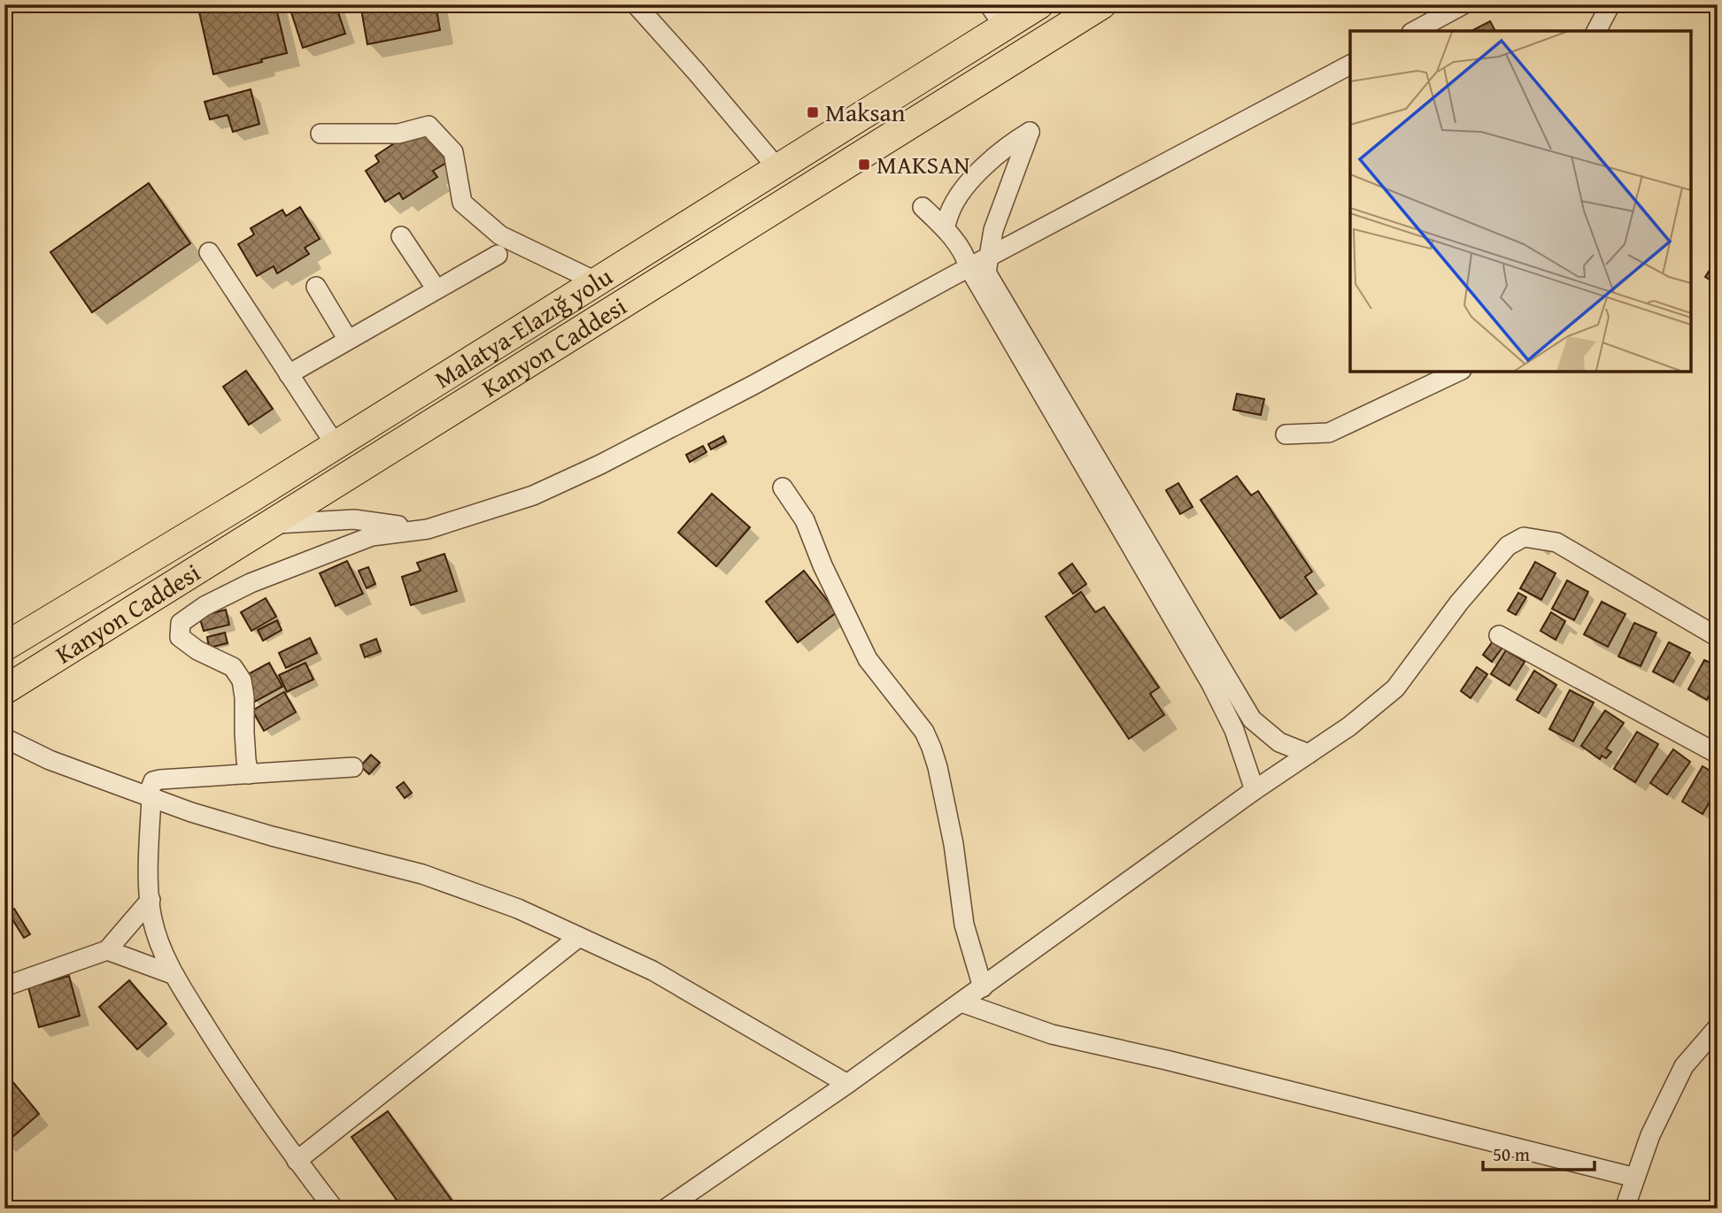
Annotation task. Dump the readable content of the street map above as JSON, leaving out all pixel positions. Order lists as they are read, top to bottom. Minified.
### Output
{"streets":{"highway":["Malatya-Elazığ yolu","Kanyon Caddesi"]},"places":{"transit":["Maksan","MAKSAN"]},"scale_bar":"50 m"}
